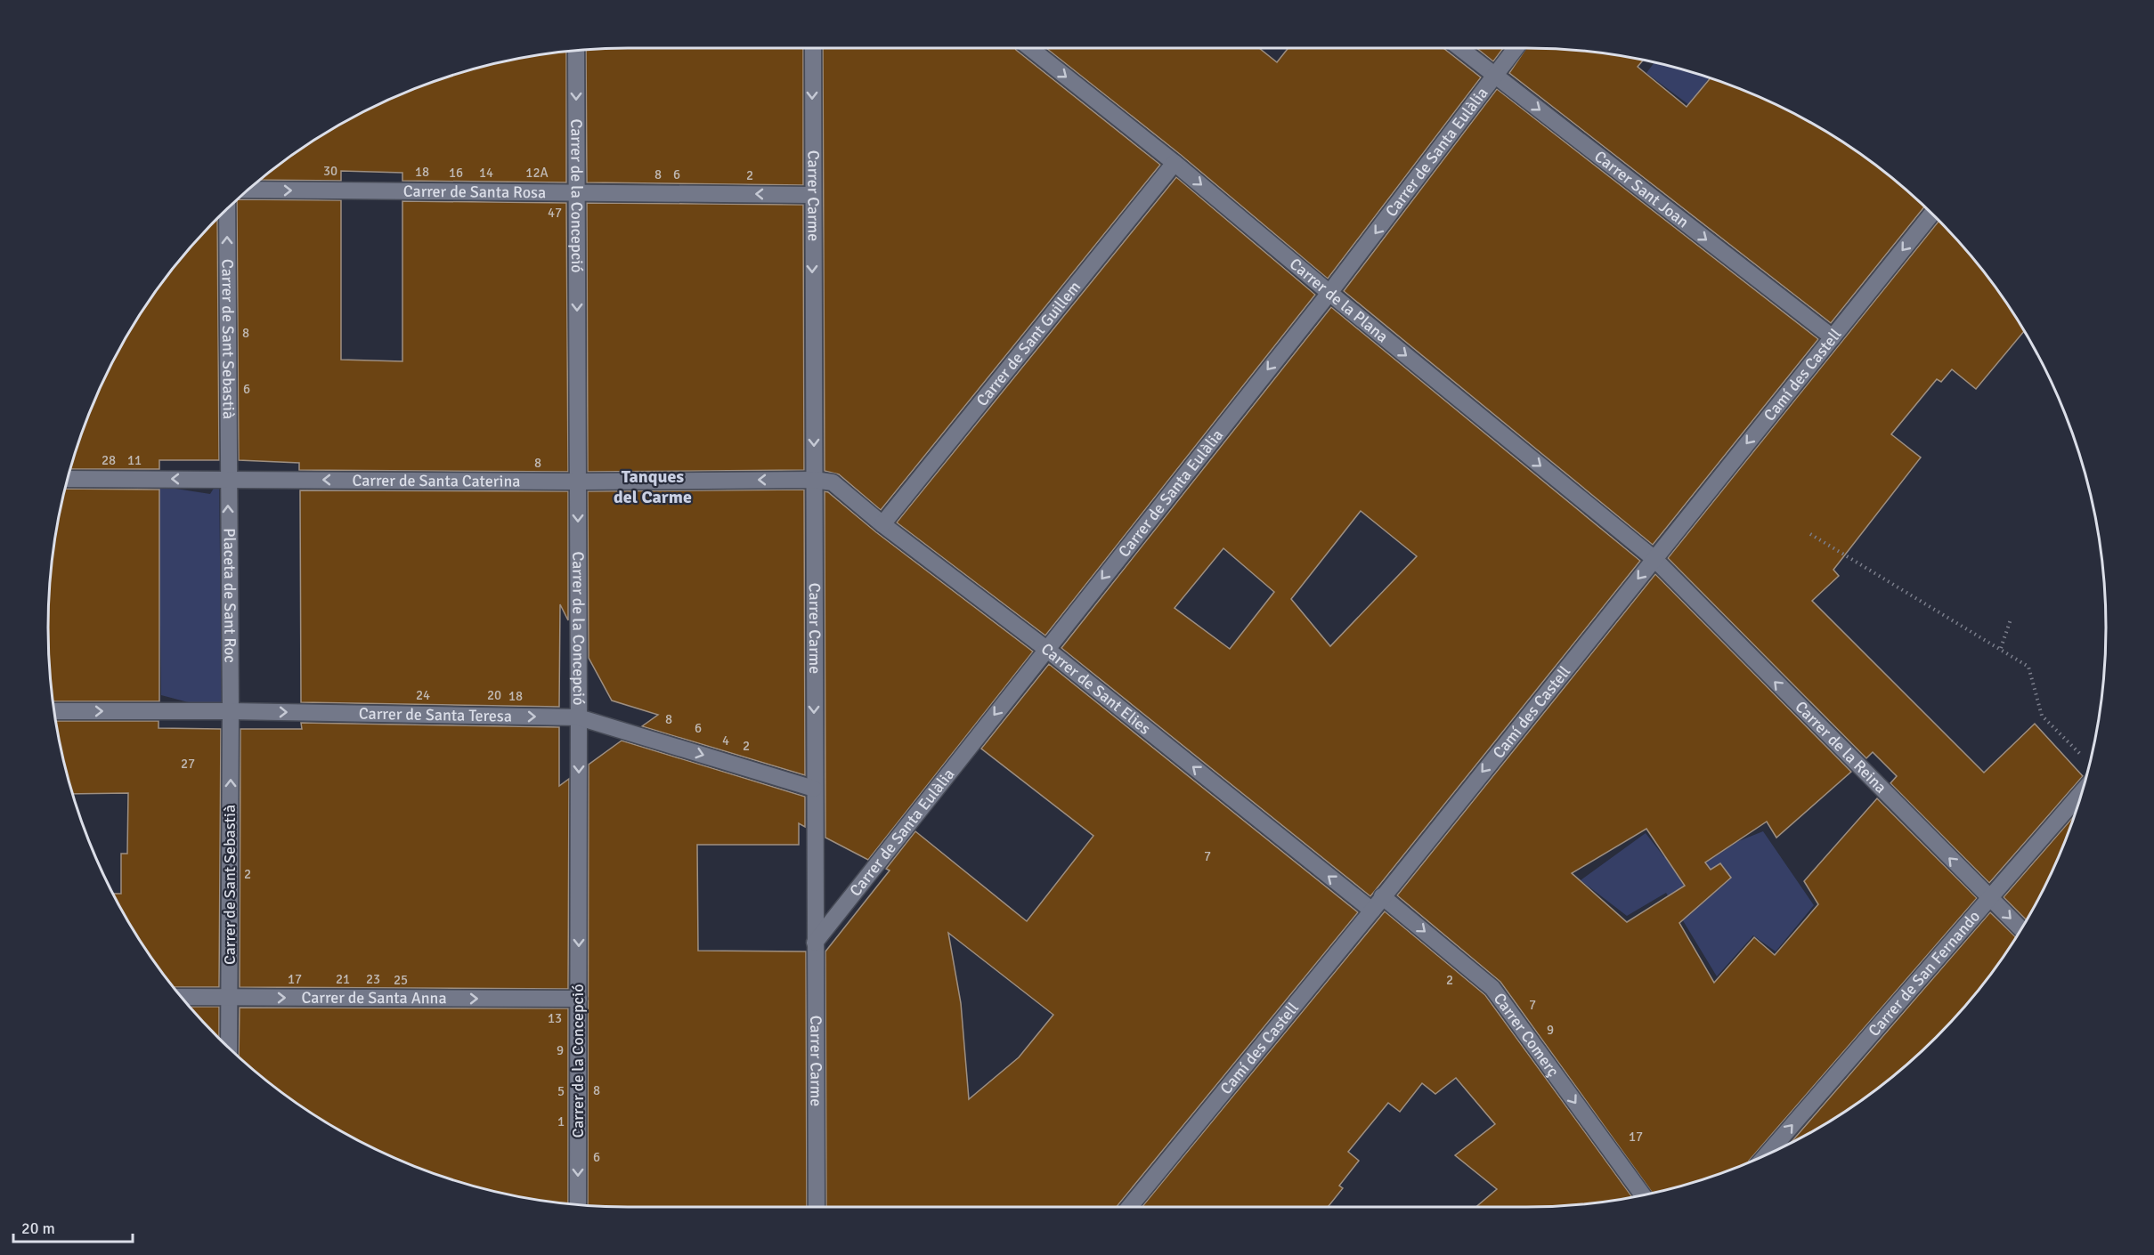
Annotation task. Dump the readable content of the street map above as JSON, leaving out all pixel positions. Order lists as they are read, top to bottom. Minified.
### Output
{"streets":{"street":["Carrer de Santa Eulàlia","Carrer Sant Joan","Carrer de Santa Rosa","Carrer de la Concepció","Carrer Carme","Carrer de la Plana","Carrer de Sant Sebastià","Carrer de Sant Guillem","Camí des Castell","Carrer de Santa Caterina","Placeta de Sant Roc","Carrer de Sant Elies","Carrer de Santa Teresa","Carrer de la Reina","Carrer de San Fernando","Carrer de Santa Anna","Carrer Comerç"]},"crossings":[["Carrer de Santa Eulàlia","Carrer Sant Joan"],["Carrer de Santa Eulàlia","Carrer Carme"],["Carrer de Santa Eulàlia","Carrer de la Plana"],["Carrer de Santa Eulàlia","Carrer de Sant Elies"],["Carrer Sant Joan","Camí des Castell"],["Carrer de Santa Rosa","Carrer de la Concepció"],["Carrer de Santa Rosa","Carrer Carme"],["Carrer de la Concepció","Carrer de Santa Caterina"],["Carrer de la Concepció","Carrer de Santa Teresa"],["Carrer de la Concepció","Carrer de Santa Anna"],["Carrer Carme","Carrer de Santa Caterina"],["Carrer Carme","Carrer de Sant Elies"],["Carrer Carme","Carrer de Santa Teresa"],["Carrer de la Plana","Carrer de Sant Guillem"],["Carrer de la Plana","Camí des Castell"],["Carrer de la Plana","Carrer de la Reina"],["Carrer de Sant Sebastià","Carrer de Santa Caterina"],["Carrer de Sant Sebastià","Placeta de Sant Roc"],["Carrer de Sant Sebastià","Carrer de Santa Teresa"],["Carrer de Sant Sebastià","Carrer de Santa Anna"],["Carrer de Sant Guillem","Carrer de Sant Elies"],["Camí des Castell","Carrer de Sant Elies"],["Camí des Castell","Carrer de la Reina"],["Camí des Castell","Carrer Comerç"],["Carrer de Santa Caterina","Placeta de Sant Roc"],["Carrer de Santa Caterina","Carrer de Sant Elies"],["Placeta de Sant Roc","Carrer de Santa Teresa"],["Carrer de la Reina","Carrer de San Fernando"]],"one_way":["Carrer de Santa Eulàlia","Carrer Sant Joan","Carrer de la Concepció","Carrer Carme","Carrer de la Plana","Carrer de Sant Sebastià","Camí des Castell","Carrer de Santa Caterina","Placeta de Sant Roc","Carrer de Sant Elies","Carrer de Santa Teresa","Carrer de la Reina","Carrer de San Fernando","Carrer de Santa Anna","Carrer Comerç"],"districts":["Tanques del Carme"],"house_numbers":["30","18","16","14","12A","8","6","2","47","8","6","28","11","8","24","20","18","8","6","4","2","27","7","2","17","21","23","25","2","7","13","9","9","8","5","1","17","6"],"scale_bar":"20 m"}
